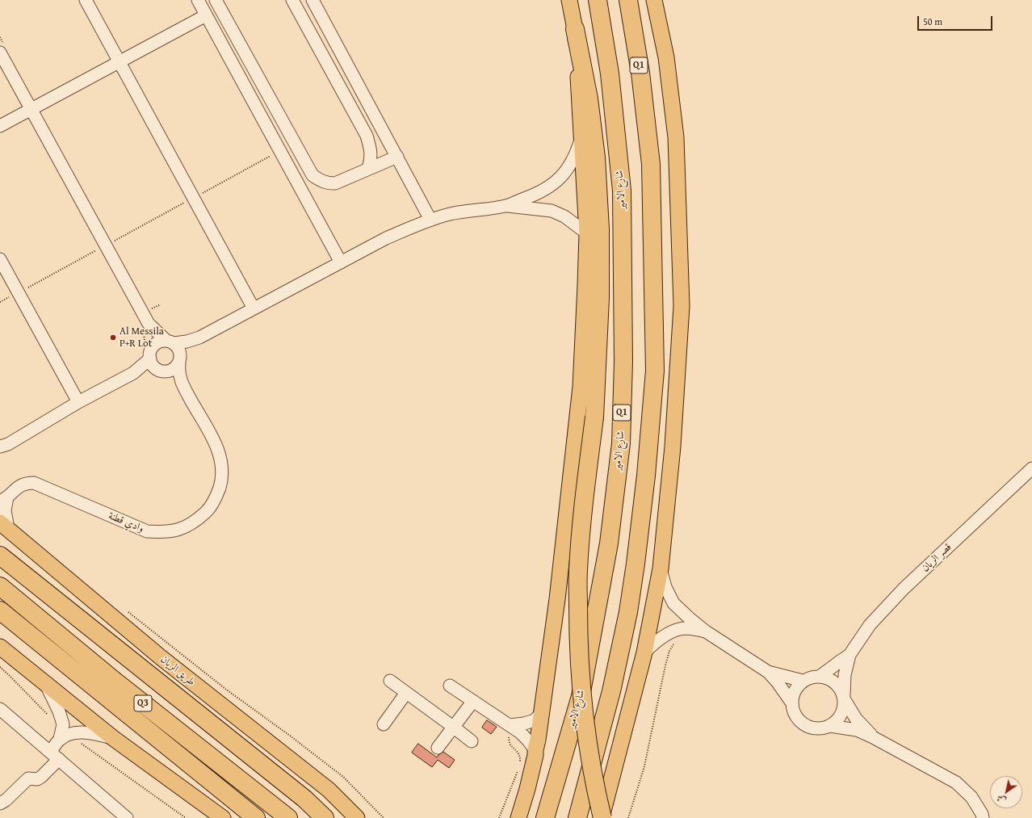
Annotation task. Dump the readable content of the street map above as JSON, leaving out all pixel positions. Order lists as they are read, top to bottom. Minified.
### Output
{"streets":{"highway":["Q1","شارع الامير","Q3"],"main road":["طريق الريان"],"street":["وادي قطنة","قصر الريان"]},"crossings":[["وادي قطنة","طريق الريان"]],"places":["Al Messila P+R Lot"],"scale_bar":"50 m","north":"bottom left"}
